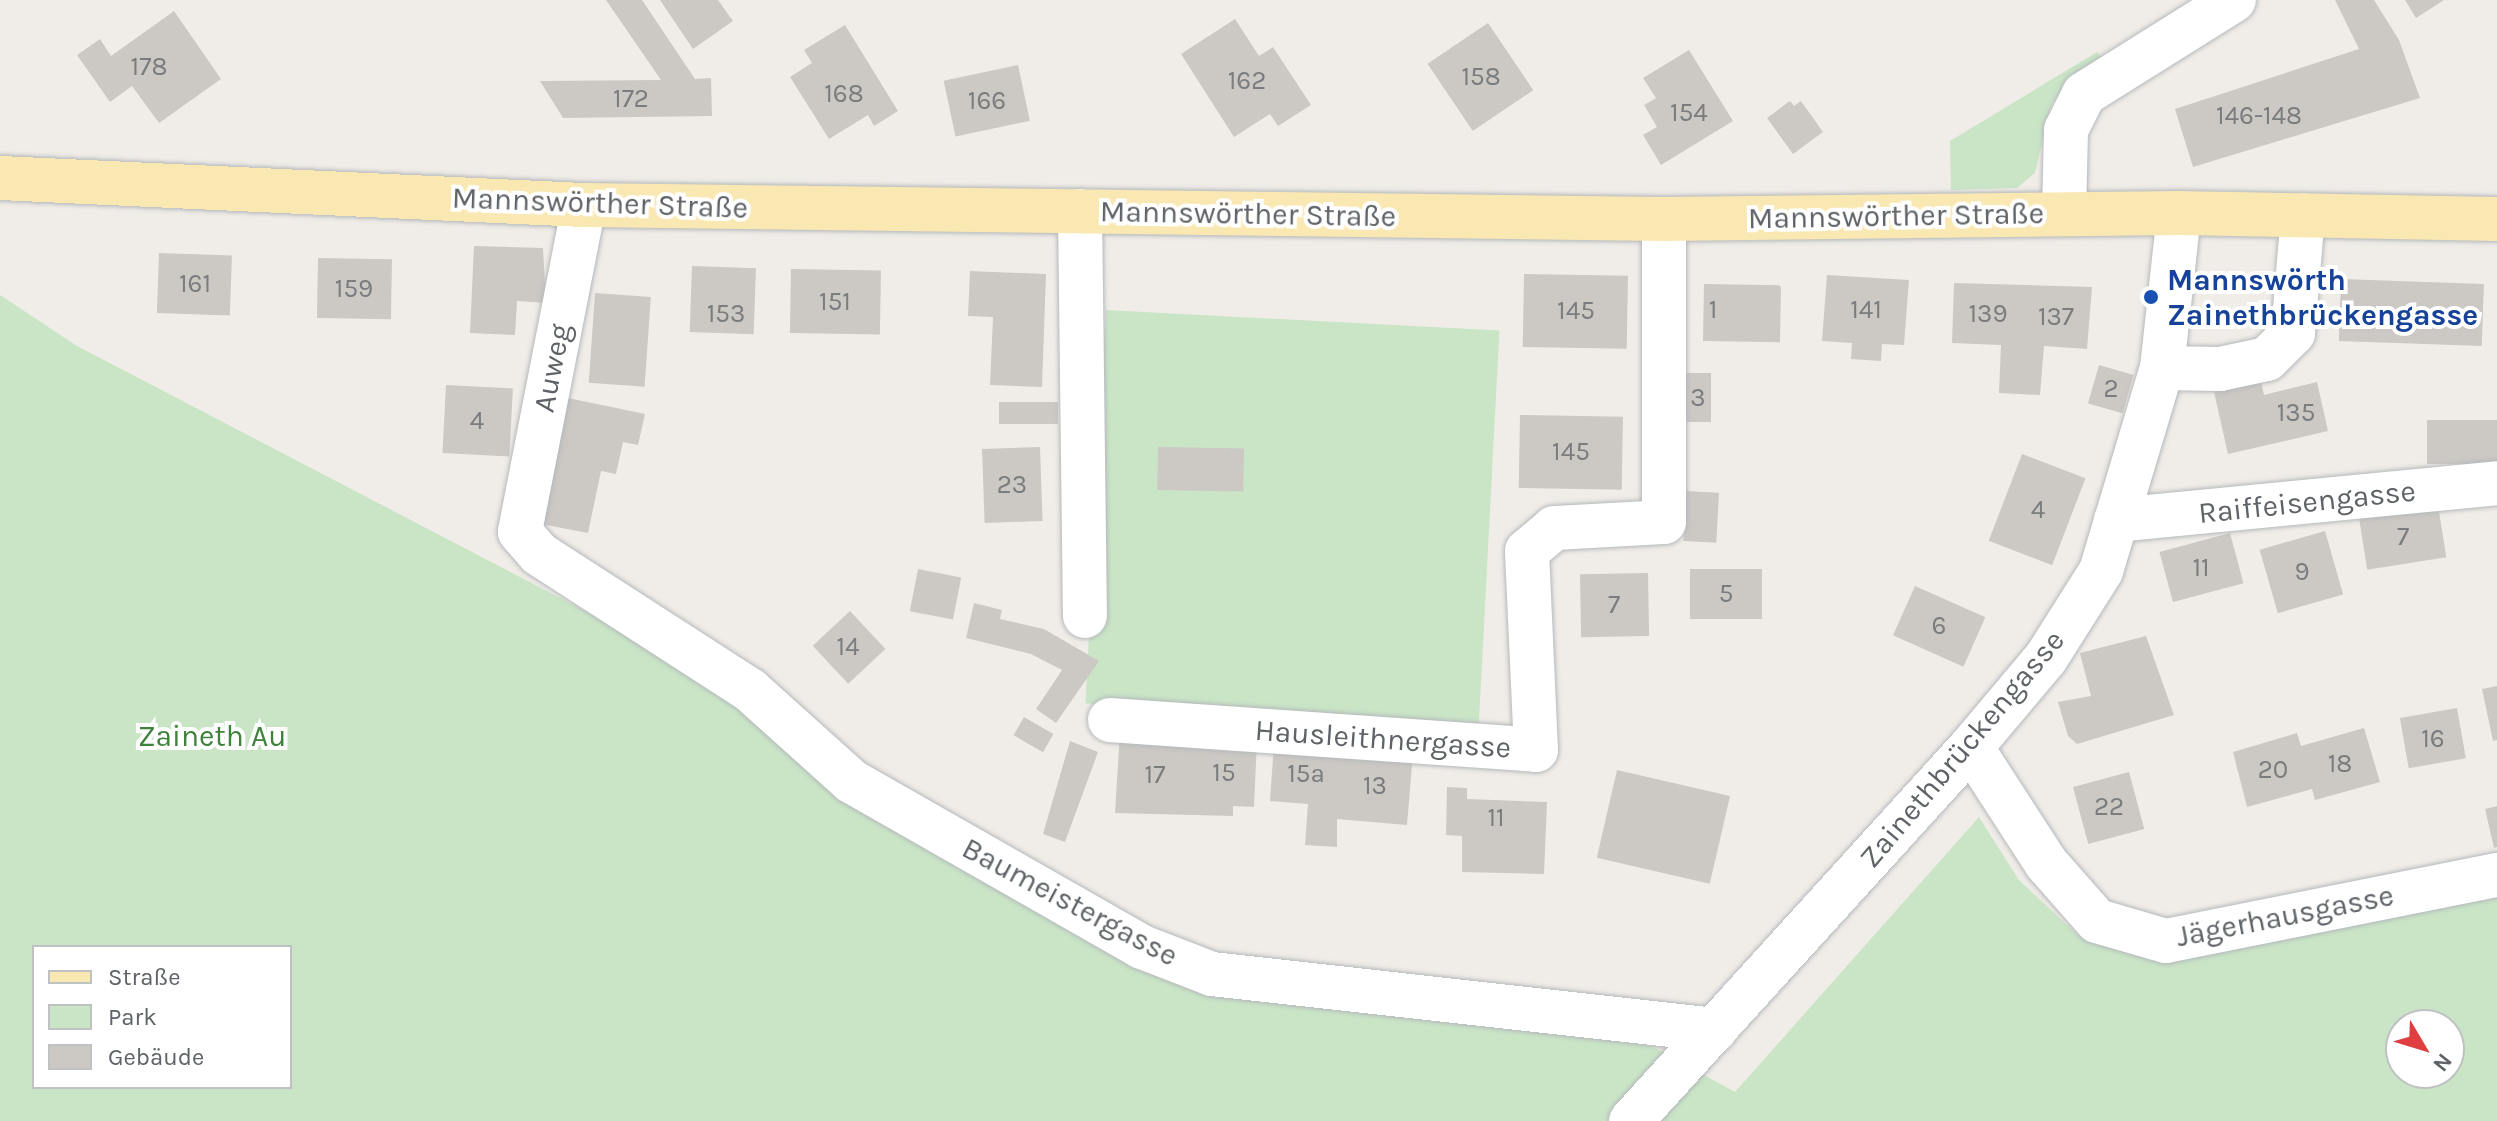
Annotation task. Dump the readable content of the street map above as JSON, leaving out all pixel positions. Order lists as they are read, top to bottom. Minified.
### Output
{"streets":{"main road":["Mannswörther Straße"],"street":["Auweg","Raiffeisengasse","Hausleithnergasse","Zainethbrückengasse","Baumeistergasse","Jägerhausgasse"]},"crossings":[["Mannswörther Straße","Auweg"],["Mannswörther Straße","Hausleithnergasse"],["Mannswörther Straße","Zainethbrückengasse"],["Auweg","Baumeistergasse"],["Raiffeisengasse","Zainethbrückengasse"],["Zainethbrückengasse","Baumeistergasse"],["Zainethbrückengasse","Jägerhausgasse"]],"parks":["Zaineth Au"],"places":["Mannswörth Zainethbrückengasse"],"house_numbers":["178","158","162","168","172","166","154","146-148","161","159","151","1","141","145","153","139","137","2","3","135","4","145","23","4","7","11","9","5","7","6","14","16","18","20","15","15a","17","13","22","11"],"legend":["Straße","Park","Gebäude"],"north":"bottom right"}
